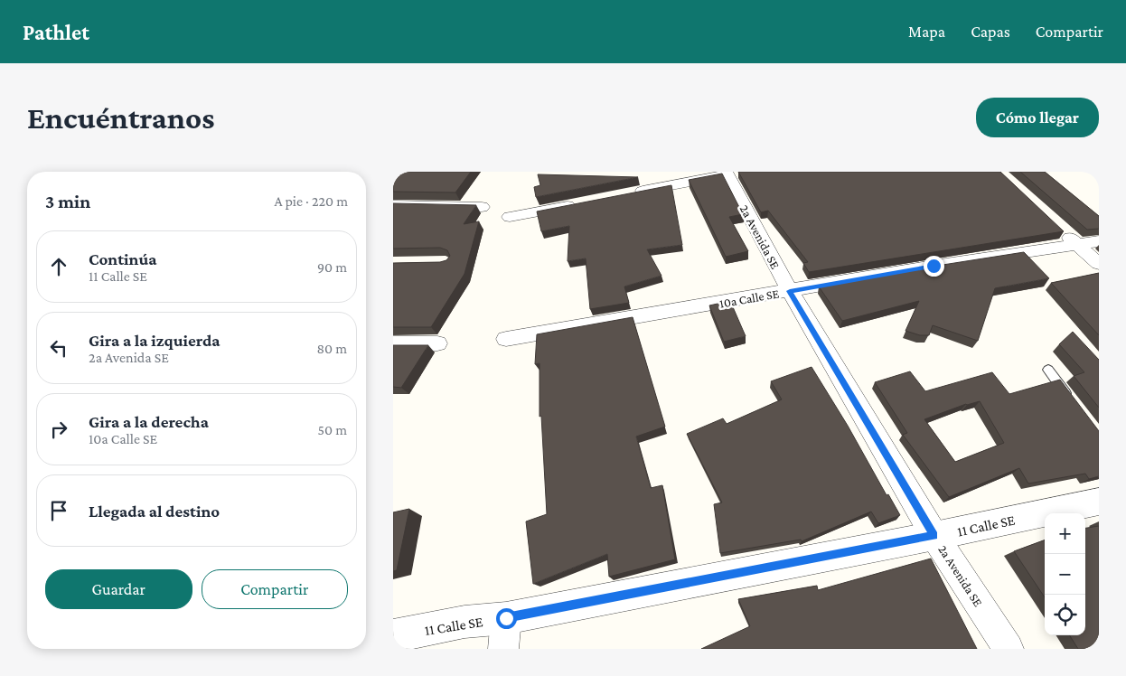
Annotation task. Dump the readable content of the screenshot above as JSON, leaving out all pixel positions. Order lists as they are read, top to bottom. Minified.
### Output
{"streets":{"street":["2a Avenida SE","10a Calle SE","11 Calle SE"]},"crossings":[["2a Avenida SE","10a Calle SE"],["2a Avenida SE","11 Calle SE"]],"page":{"header":"Pathlet","nav":["Mapa","Capas","Compartir"],"buttons":["Cómo llegar",["Guardar","Compartir"]],"title":"Encuéntranos","heading":["3 min","A pie · 220 m"],"list":[["Continúa","11 Calle SE","90 m"],["Gira a la izquierda","2a Avenida SE","80 m"],["Gira a la derecha","10a Calle SE","50 m"],"Llegada al destino"],"map_buttons":["+","−"]}}
